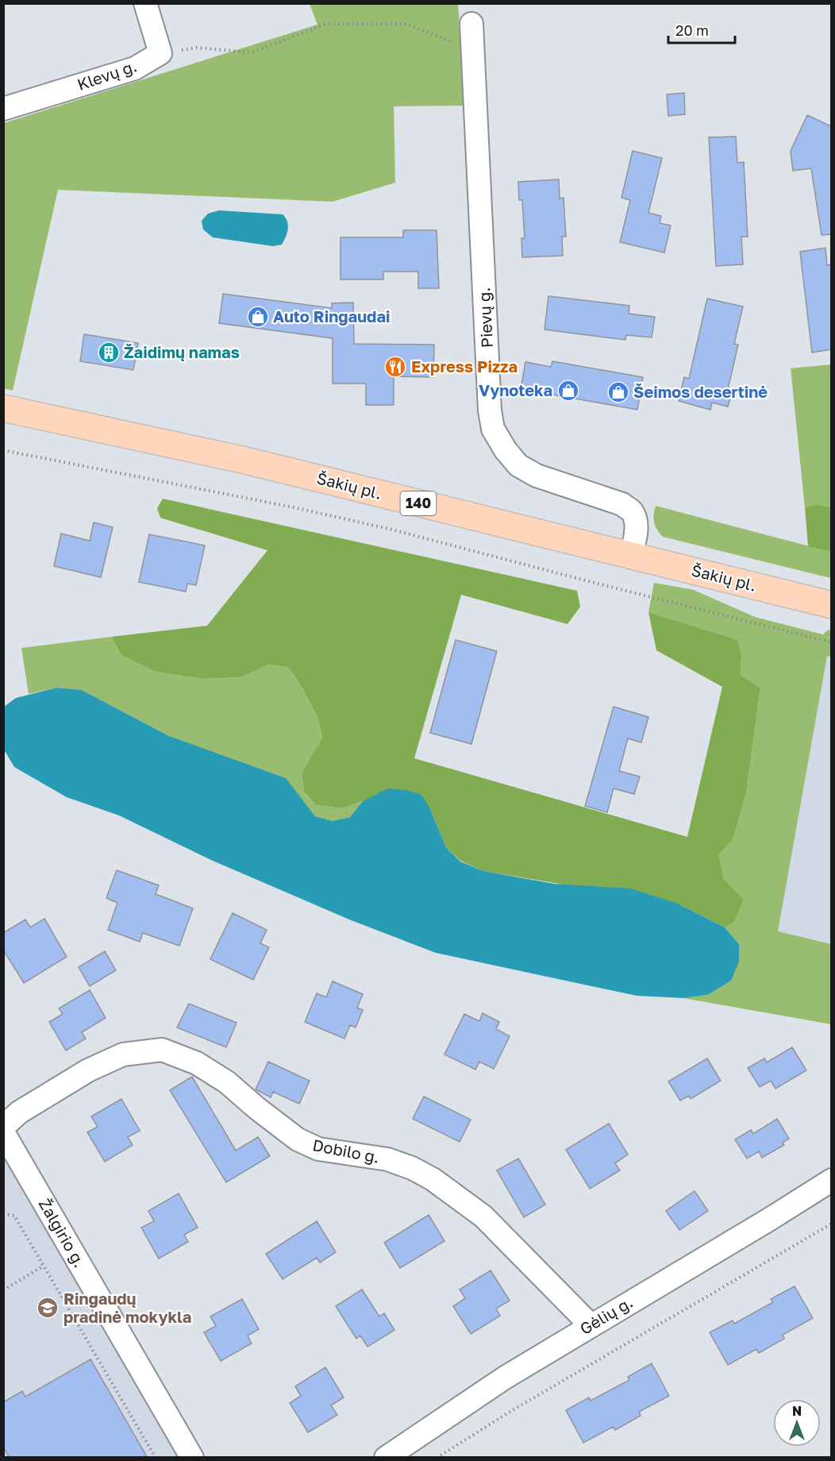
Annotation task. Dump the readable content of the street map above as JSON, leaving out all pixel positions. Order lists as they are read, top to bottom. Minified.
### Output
{"streets":{"main road":["Šakių pl.","140"],"street":["Klevų g.","Pievų g.","Dobilo g.","Žalgirio g.","Gėlių g."]},"crossings":[["Pievų g.","Šakių pl."],["Dobilo g.","Gėlių g."]],"places":{"shop":["Auto Ringaudai","Vynoteka","Šeimos desertinė"],"building":["Žaidimų namas"],"restaurant":["Express Pizza"],"school or university":["Ringaudų pradinė mokykla"]},"scale_bar":"20 m","north":"top"}
